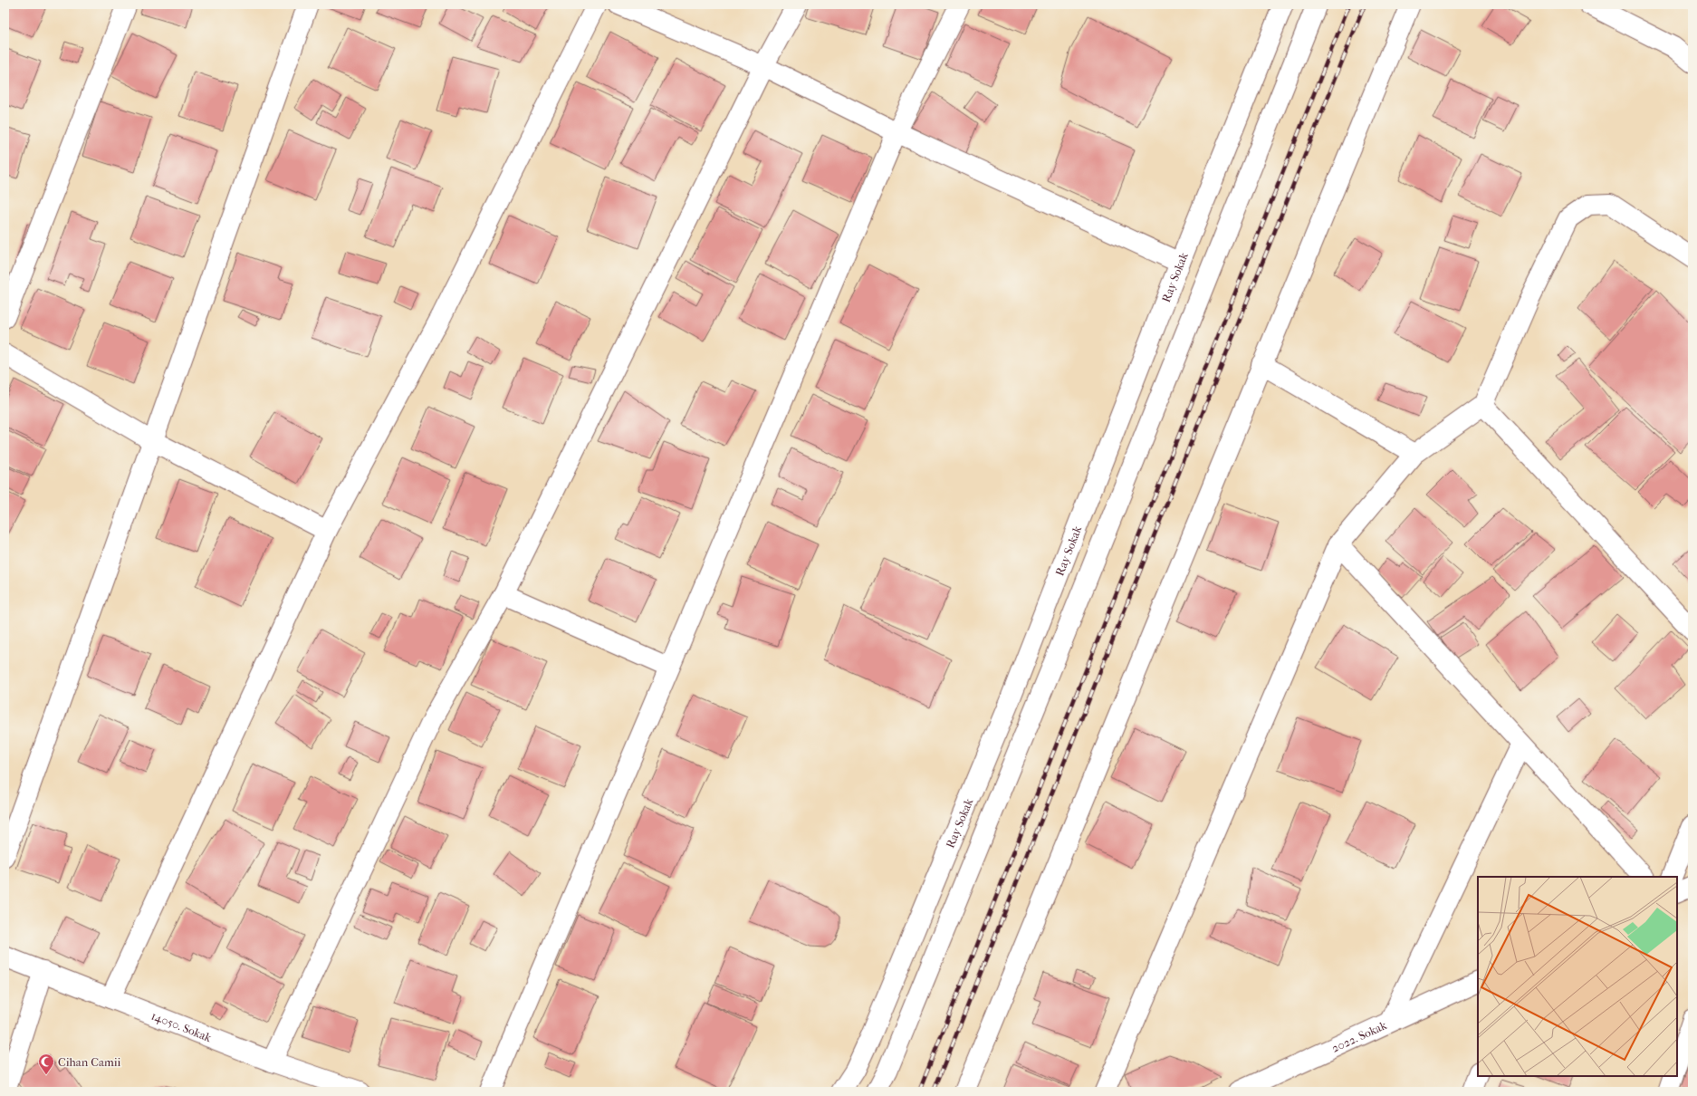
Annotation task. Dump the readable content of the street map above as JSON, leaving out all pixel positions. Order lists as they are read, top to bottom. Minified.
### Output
{"streets":{"street":["Ray Sokak","14050. Sokak","2022. Sokak"]},"places":{"mosque":["Cihan Camii"]}}
